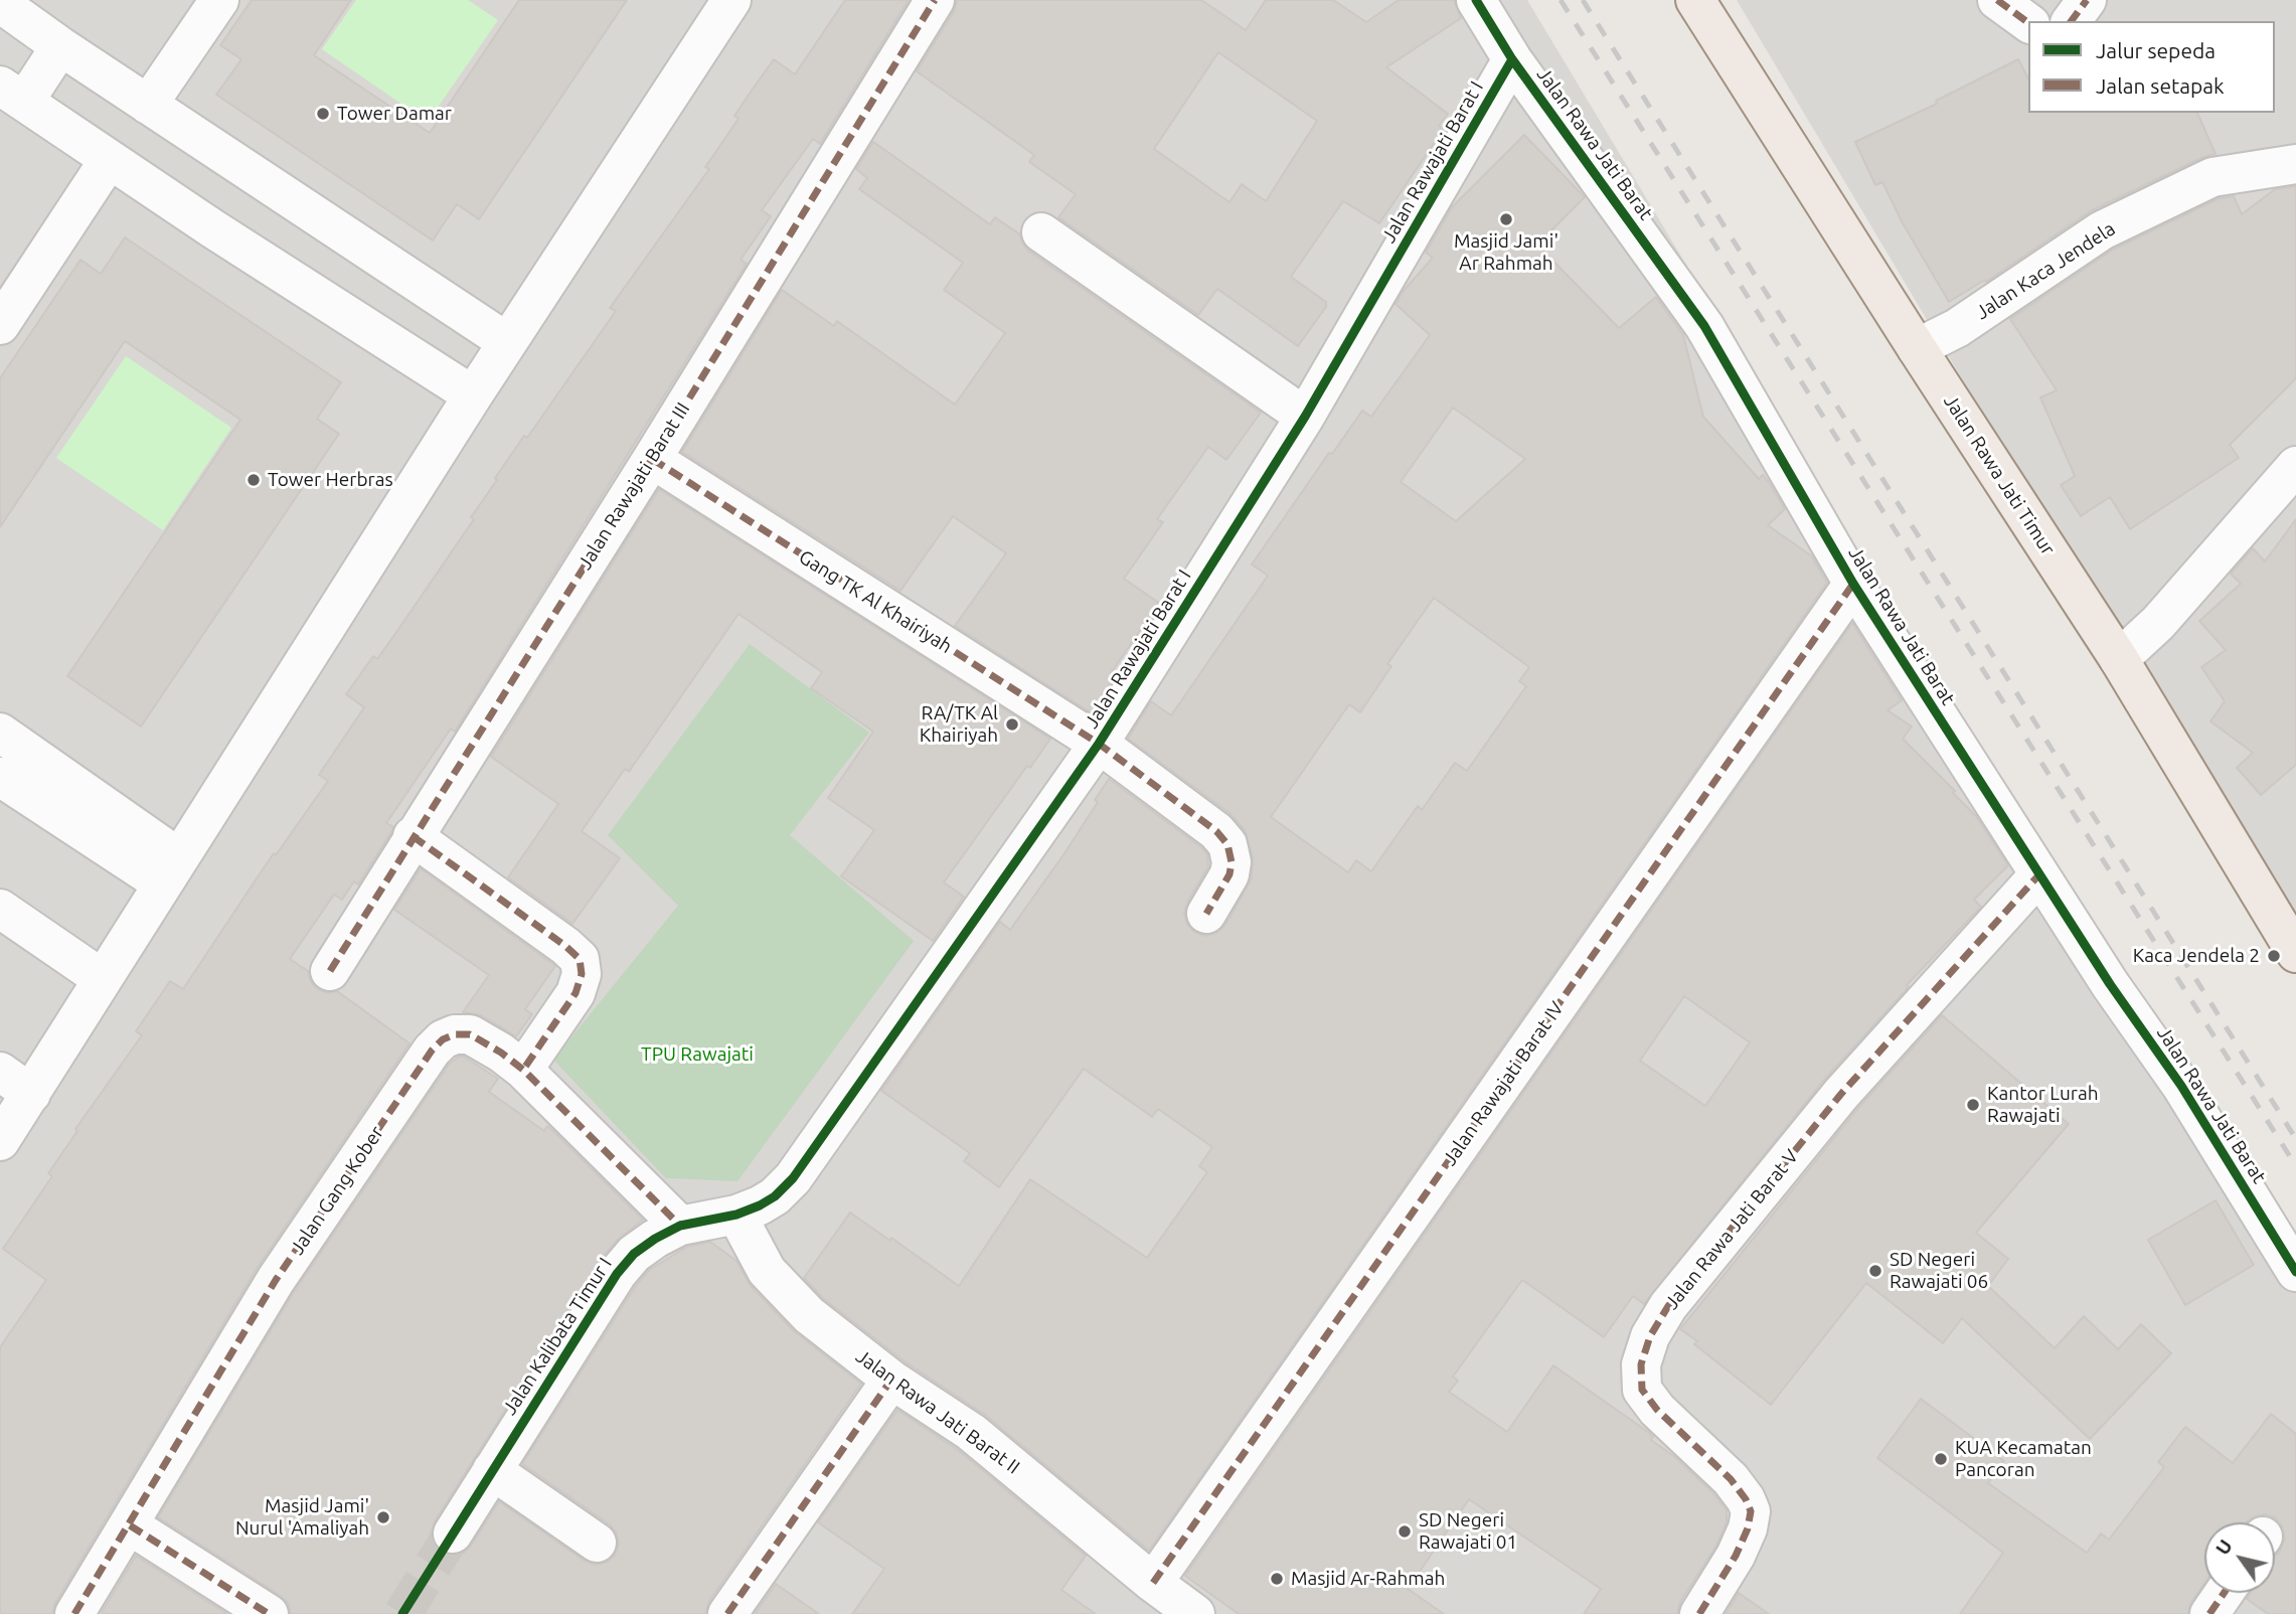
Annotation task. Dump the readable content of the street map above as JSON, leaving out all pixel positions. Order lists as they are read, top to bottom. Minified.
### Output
{"streets":{"main road":["Jalan Rawa Jati Timur"],"street":["Jalan Rawa Jati Barat","Jalan Rawajati Barat I","Jalan Kaca Jendela","Jalan Rawajati Barat III","Gang TK Al Khairiyah","Jalan Rawajati Barat IV","Jalan Gang Kober","Jalan Rawa Jati Barat V","Jalan Kalibata Timur I","Jalan Rawa Jati Barat II"]},"crossings":[["Jalan Rawa Jati Barat","Jalan Rawajati Barat I"],["Jalan Rawa Jati Barat","Jalan Rawajati Barat IV"],["Jalan Rawa Jati Barat","Jalan Rawa Jati Barat V"],["Jalan Rawajati Barat I","Gang TK Al Khairiyah"],["Jalan Rawajati Barat I","Jalan Kalibata Timur I"],["Jalan Rawajati Barat I","Jalan Rawa Jati Barat II"],["Jalan Kaca Jendela","Jalan Rawa Jati Timur"],["Jalan Rawajati Barat III","Gang TK Al Khairiyah"],["Jalan Rawajati Barat IV","Jalan Rawa Jati Barat II"],["Jalan Gang Kober","Jalan Kalibata Timur I"],["Jalan Kalibata Timur I","Jalan Rawa Jati Barat II"]],"parks":["TPU Rawajati"],"places":["Tower Damar","Masjid Jami' Ar Rahmah","Tower Herbras","RA/TK Al Khairiyah","Kaca Jendela 2","Kantor Lurah Rawajati","SD Negeri Rawajati 06","KUA Kecamatan Pancoran","Masjid Jami' Nurul 'Amaliyah","SD Negeri Rawajati 01","Masjid Ar-Rahmah"],"legend":["Jalur sepeda","Jalan setapak"],"north":"top left"}
